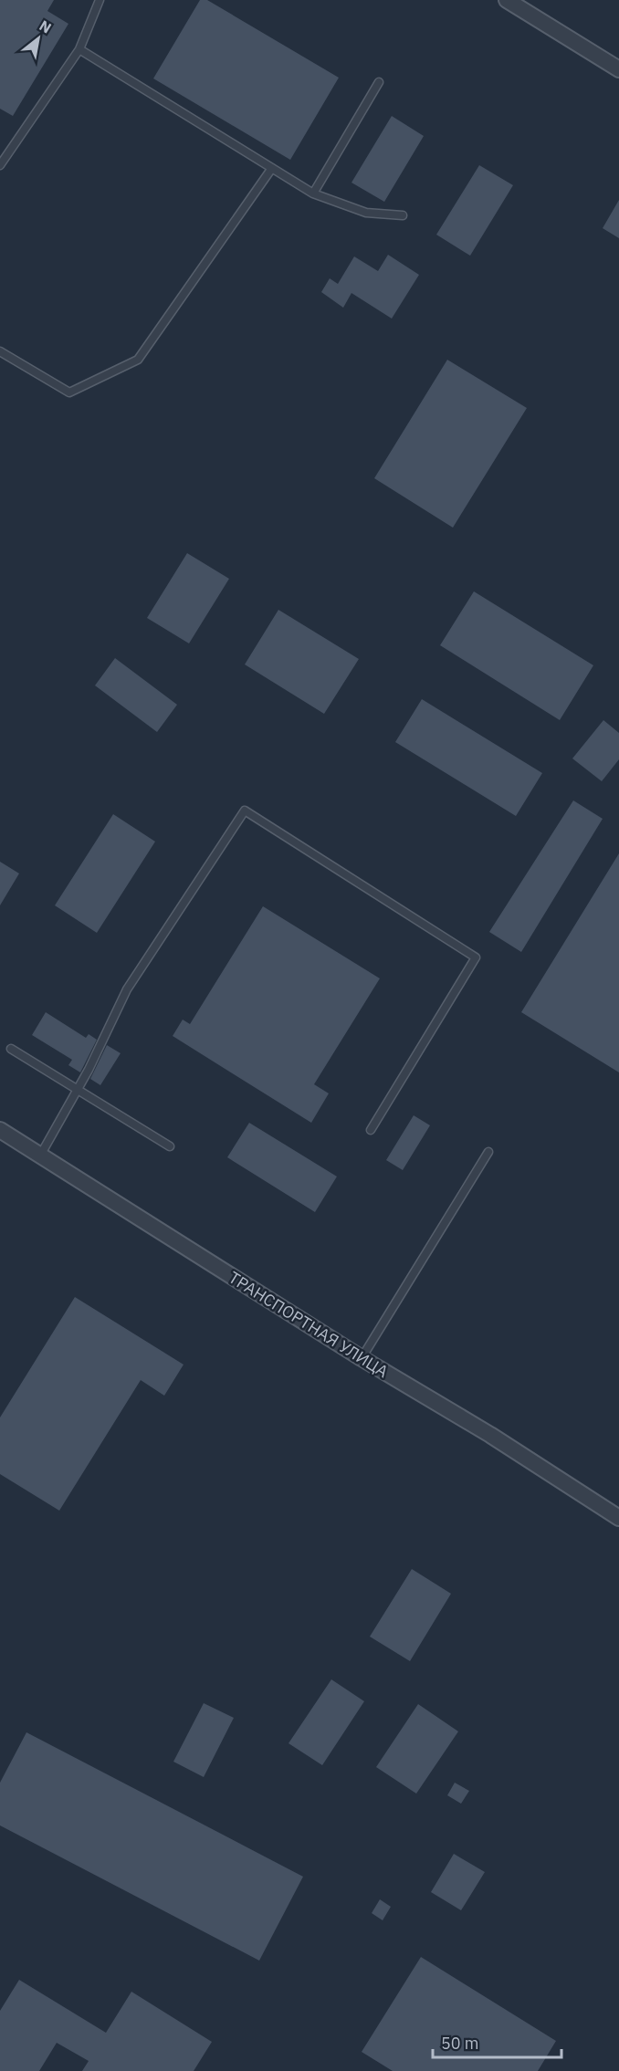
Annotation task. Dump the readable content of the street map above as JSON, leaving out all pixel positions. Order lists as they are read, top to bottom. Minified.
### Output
{"streets":{"street":["ТРАНСПОРТНАЯ УЛИЦА"]},"scale_bar":"50 m","north":"top right"}
